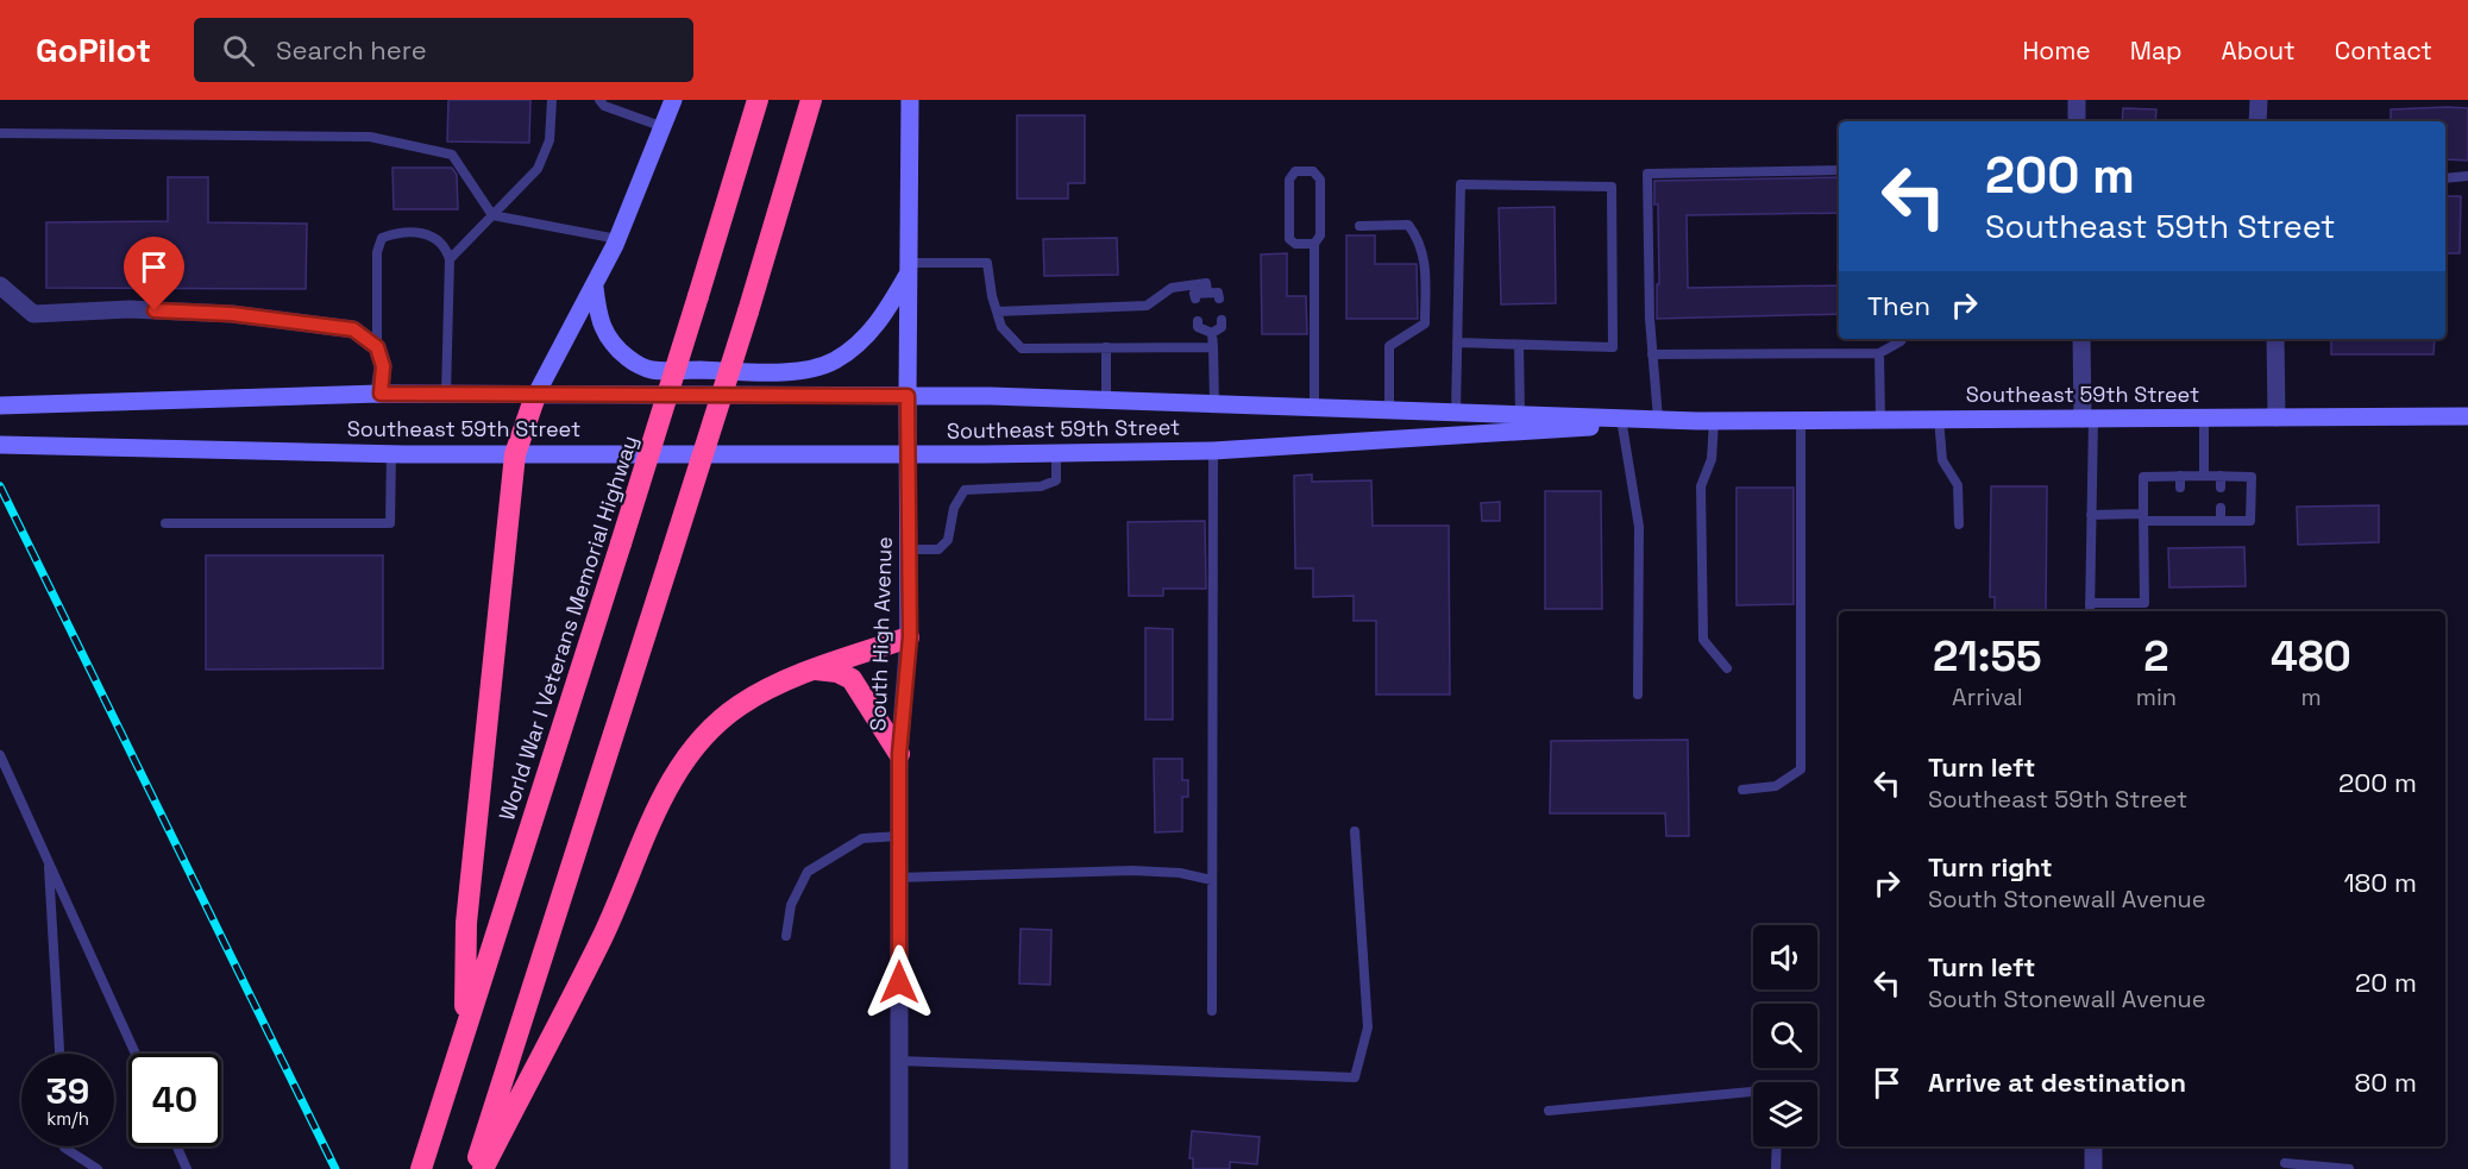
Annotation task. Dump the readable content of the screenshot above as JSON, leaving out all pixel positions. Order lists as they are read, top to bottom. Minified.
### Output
{"streets":{"highway":["World War I Veterans Memorial Highway"],"main road":["Southeast 59th Street","South High Avenue"]},"crossings":[["Southeast 59th Street","South High Avenue"]],"page":{"header":"GoPilot","search":"Search here","nav":["Home","Map","About","Contact"],"turn":["200 m","Southeast 59th Street"],"then":"Then","eta":["21:55","Arrival","2","min","480","m"],"list":[{"name":"Turn left","note":"Southeast 59th Street","value":"200 m"},{"name":"Turn right","note":"South Stonewall Avenue","value":"180 m"},{"name":"Turn left","note":"South Stonewall Avenue","value":"20 m"},{"name":"Arrive at destination","value":"80 m"}],"speed":"39 km/h","limit":"40"}}
